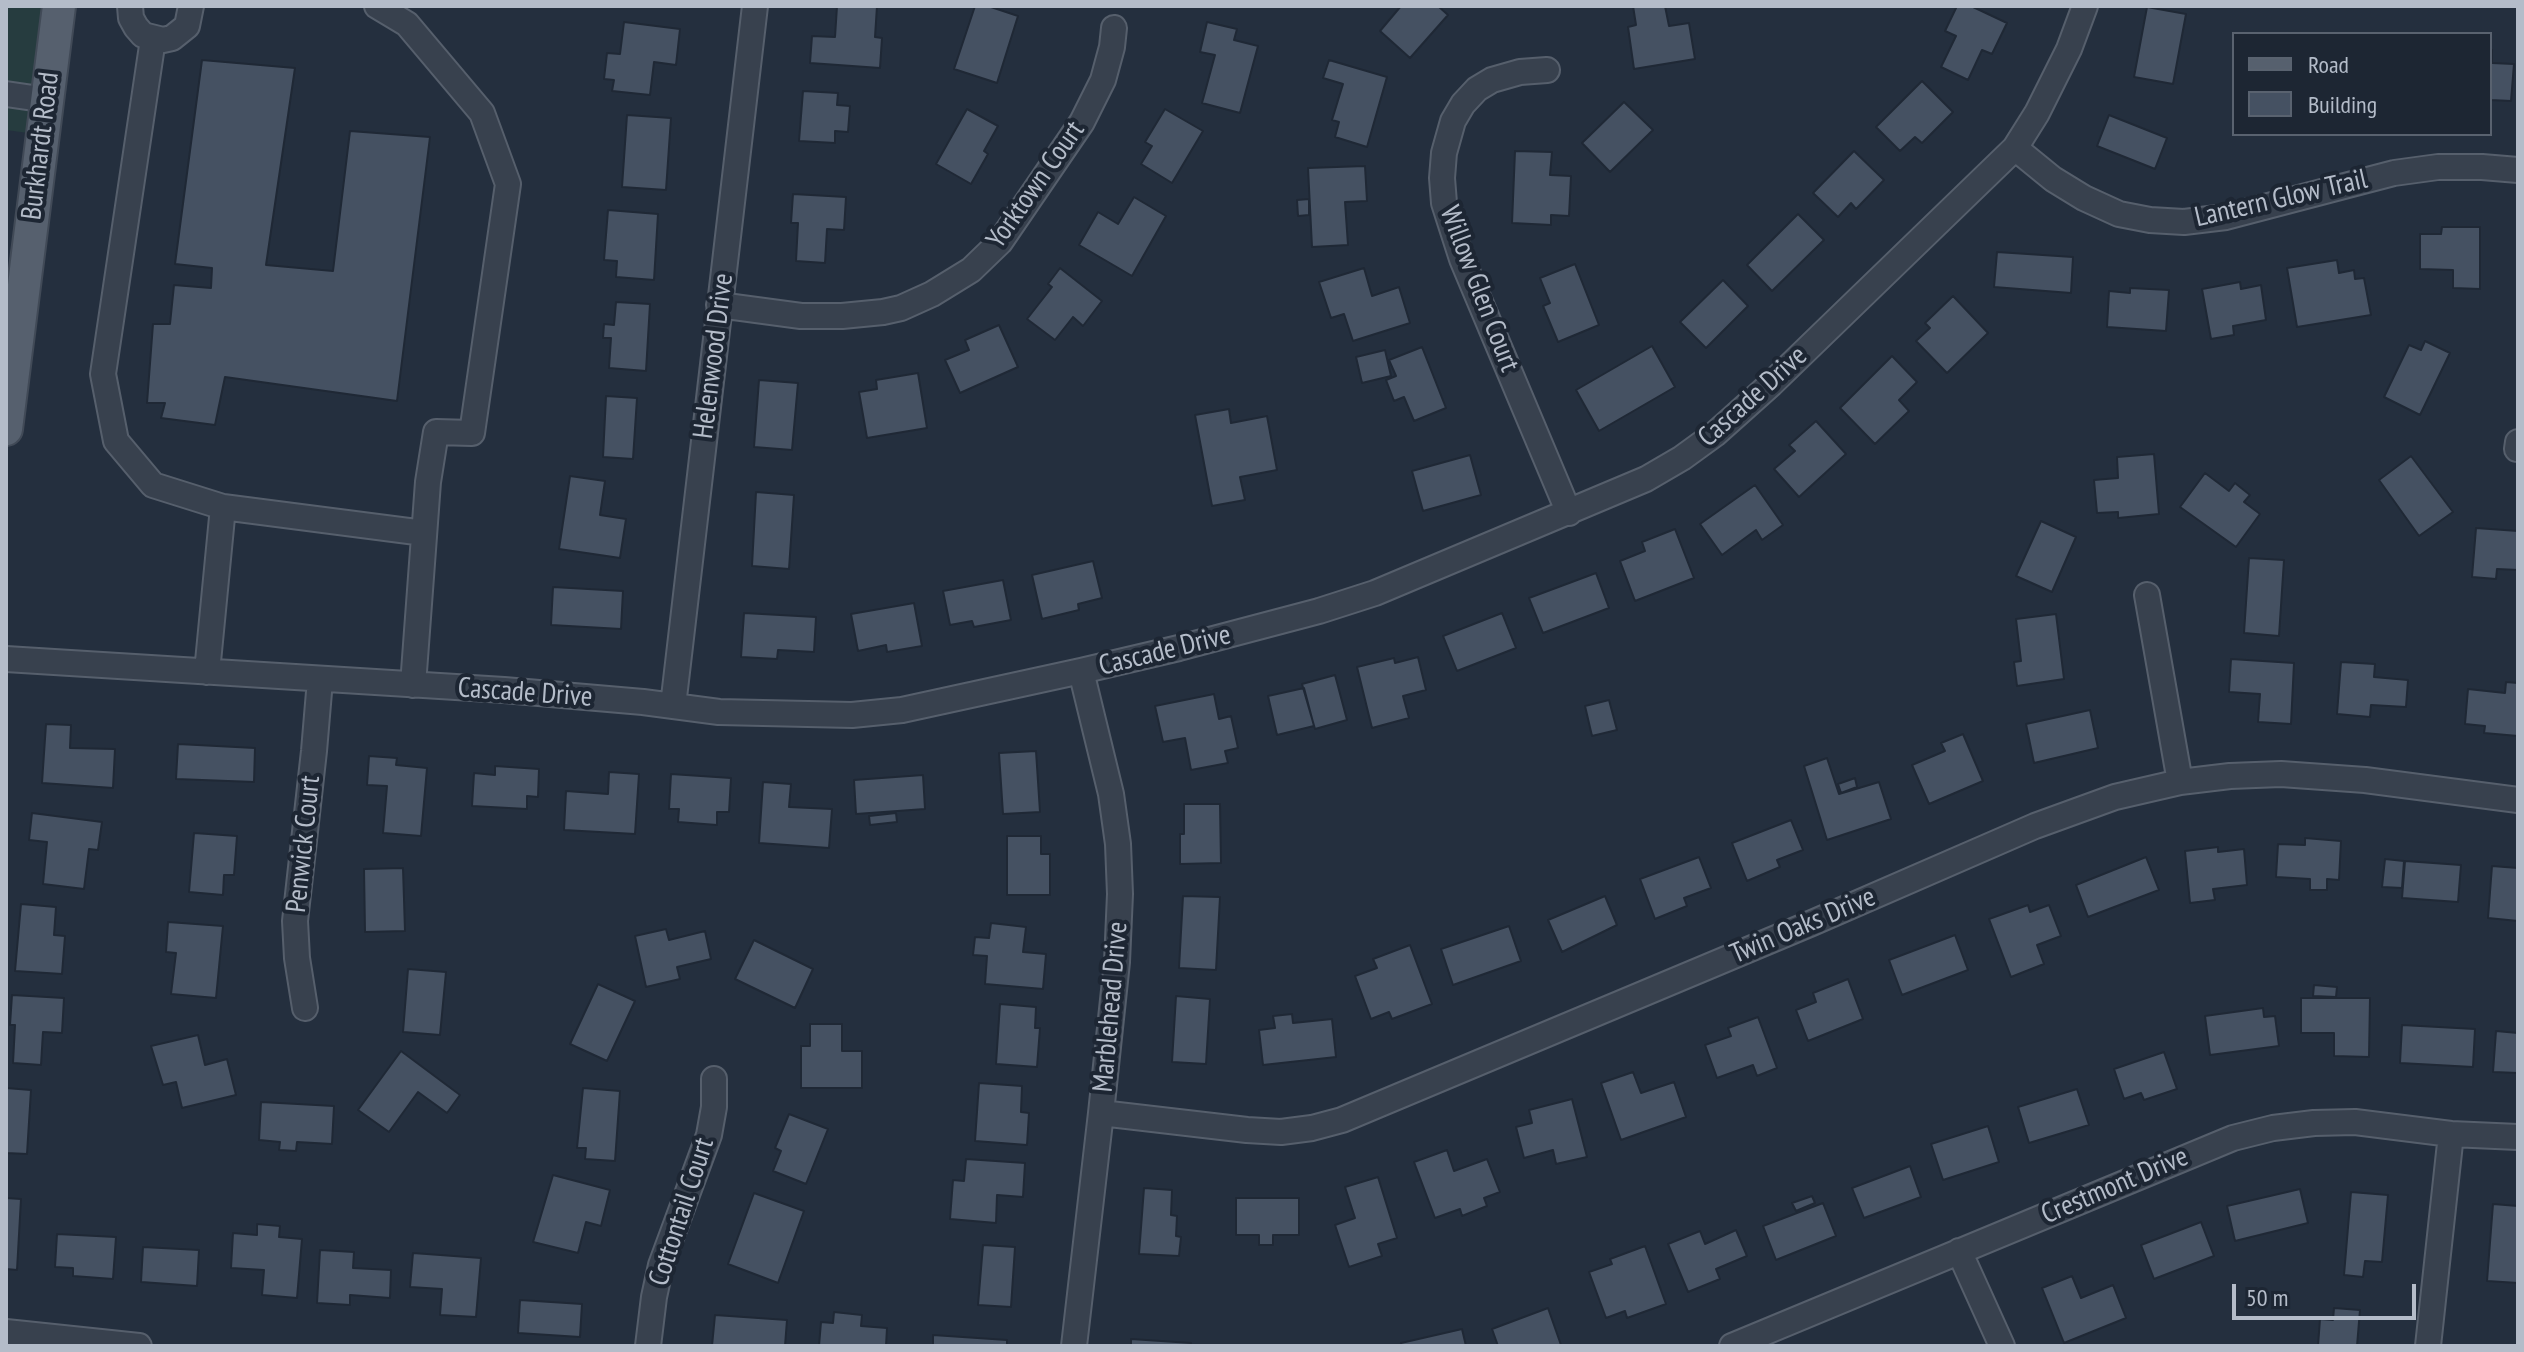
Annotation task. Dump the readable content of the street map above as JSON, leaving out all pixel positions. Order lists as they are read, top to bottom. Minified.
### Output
{"streets":{"main road":["Burkhardt Road"],"street":["Yorktown Court","Lantern Glow Trail","Willow Glen Court","Helenwood Drive","Cascade Drive","Penwick Court","Twin Oaks Drive","Marblehead Drive","Crestmont Drive","Cottontail Court"]},"crossings":[["Yorktown Court","Helenwood Drive"],["Lantern Glow Trail","Cascade Drive"],["Willow Glen Court","Cascade Drive"],["Helenwood Drive","Cascade Drive"],["Cascade Drive","Penwick Court"],["Cascade Drive","Marblehead Drive"],["Twin Oaks Drive","Marblehead Drive"]],"legend":["Road","Building"],"scale_bar":"50 m"}
